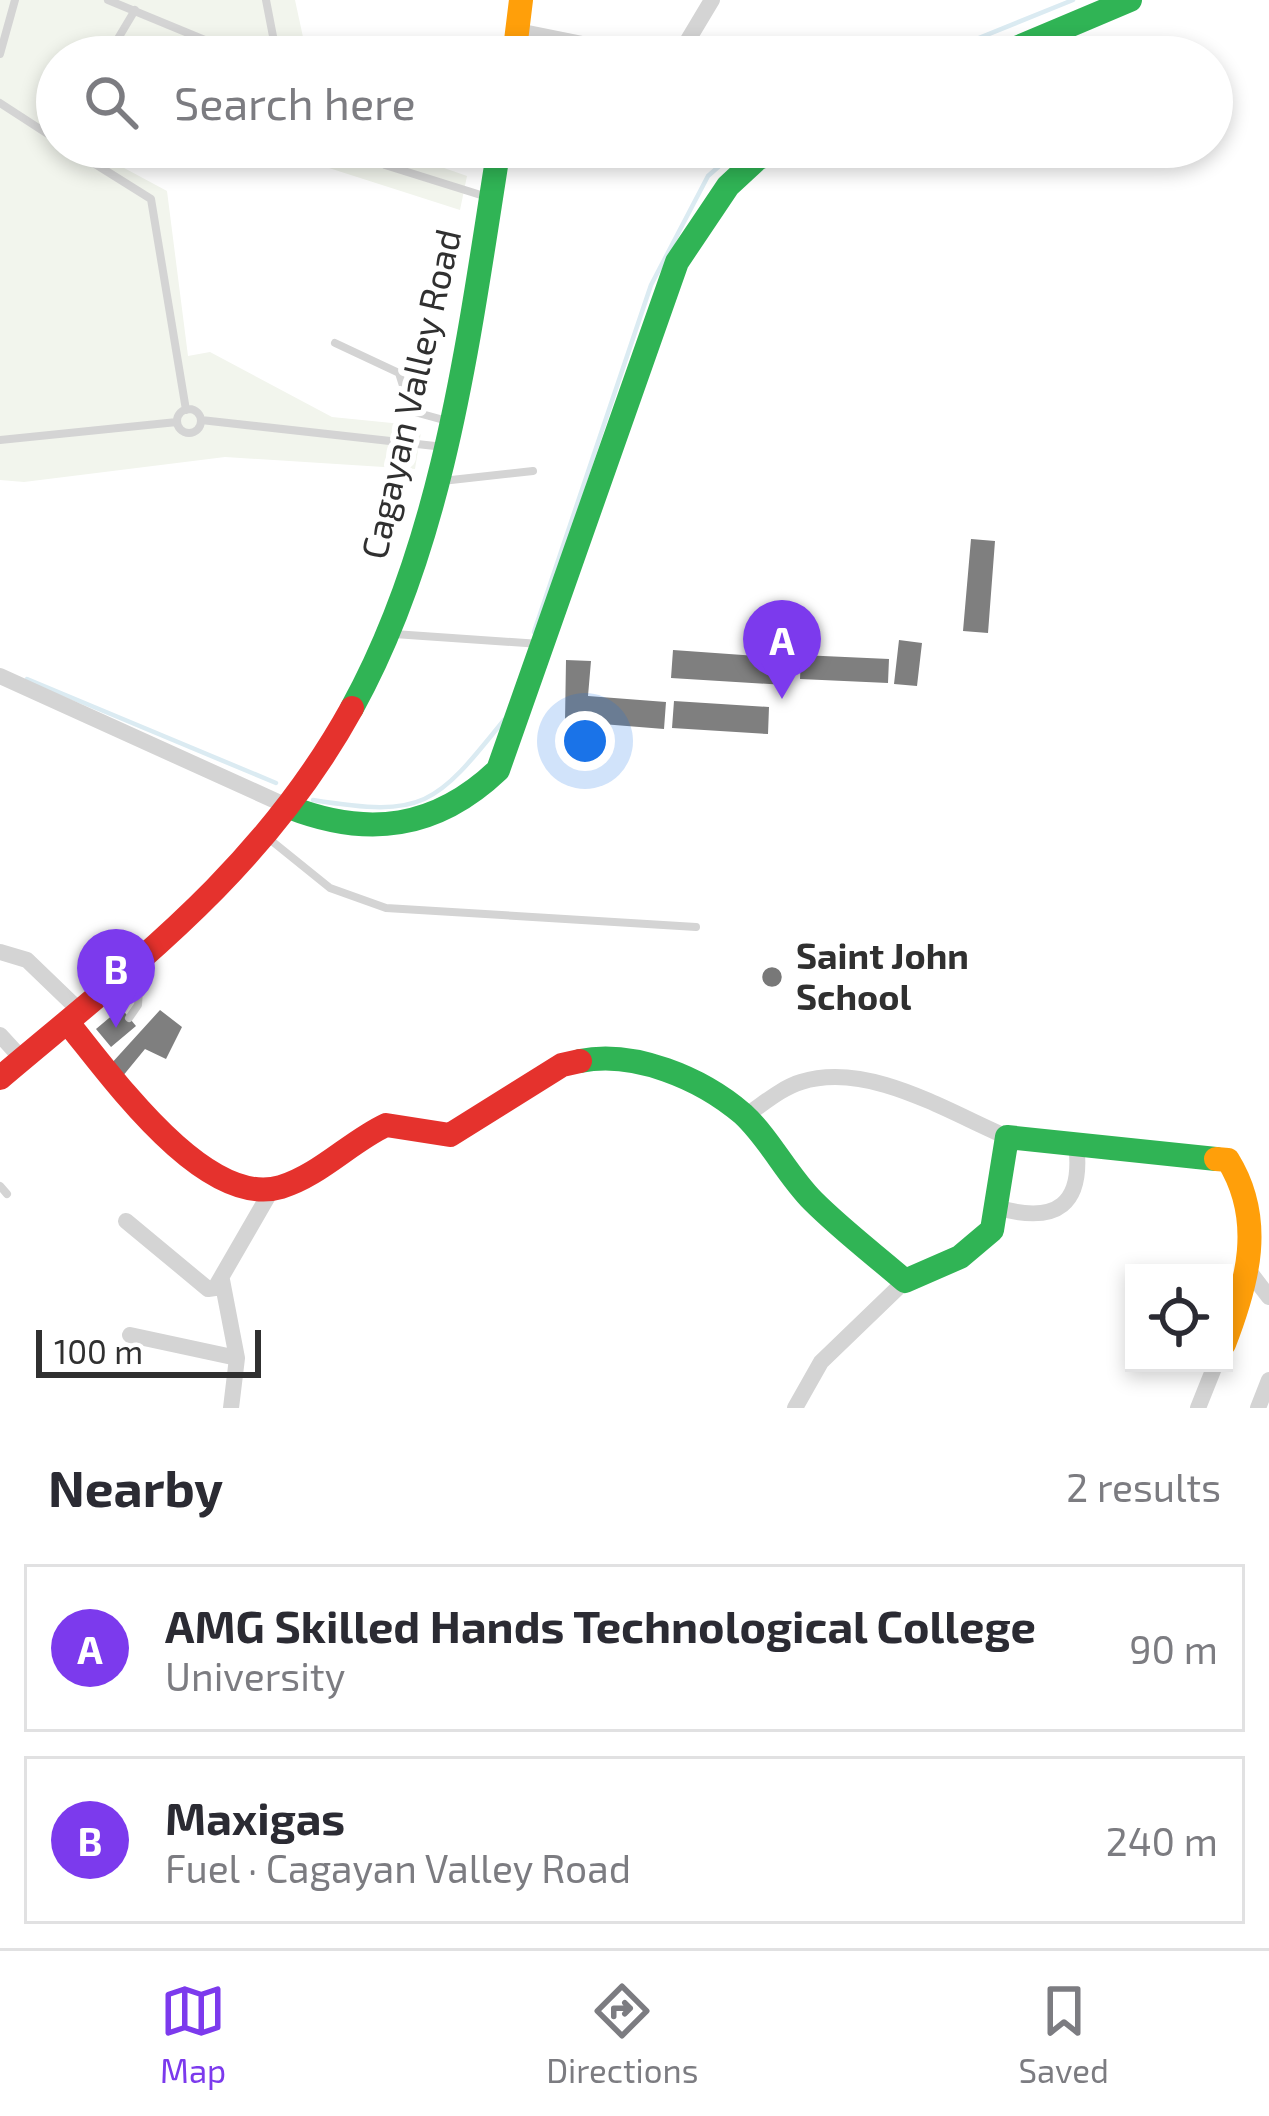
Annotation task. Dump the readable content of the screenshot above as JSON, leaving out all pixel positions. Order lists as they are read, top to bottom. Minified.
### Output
{"streets":{"main road":["Cagayan Valley Road"]},"places":["Saint John School"],"scale_bar":"100 m","page":{"search":"Search here","pins":["A","B"],"scale":"100 m","heading":["Nearby","2 results"],"list":[{"mark":"A","name":"AMG Skilled Hands Technological College","note":"University","value":"90 m"},{"mark":"B","name":"Maxigas","note":"Fuel · Cagayan Valley Road","value":"240 m"}],"nav":["Map","Directions","Saved"]}}
